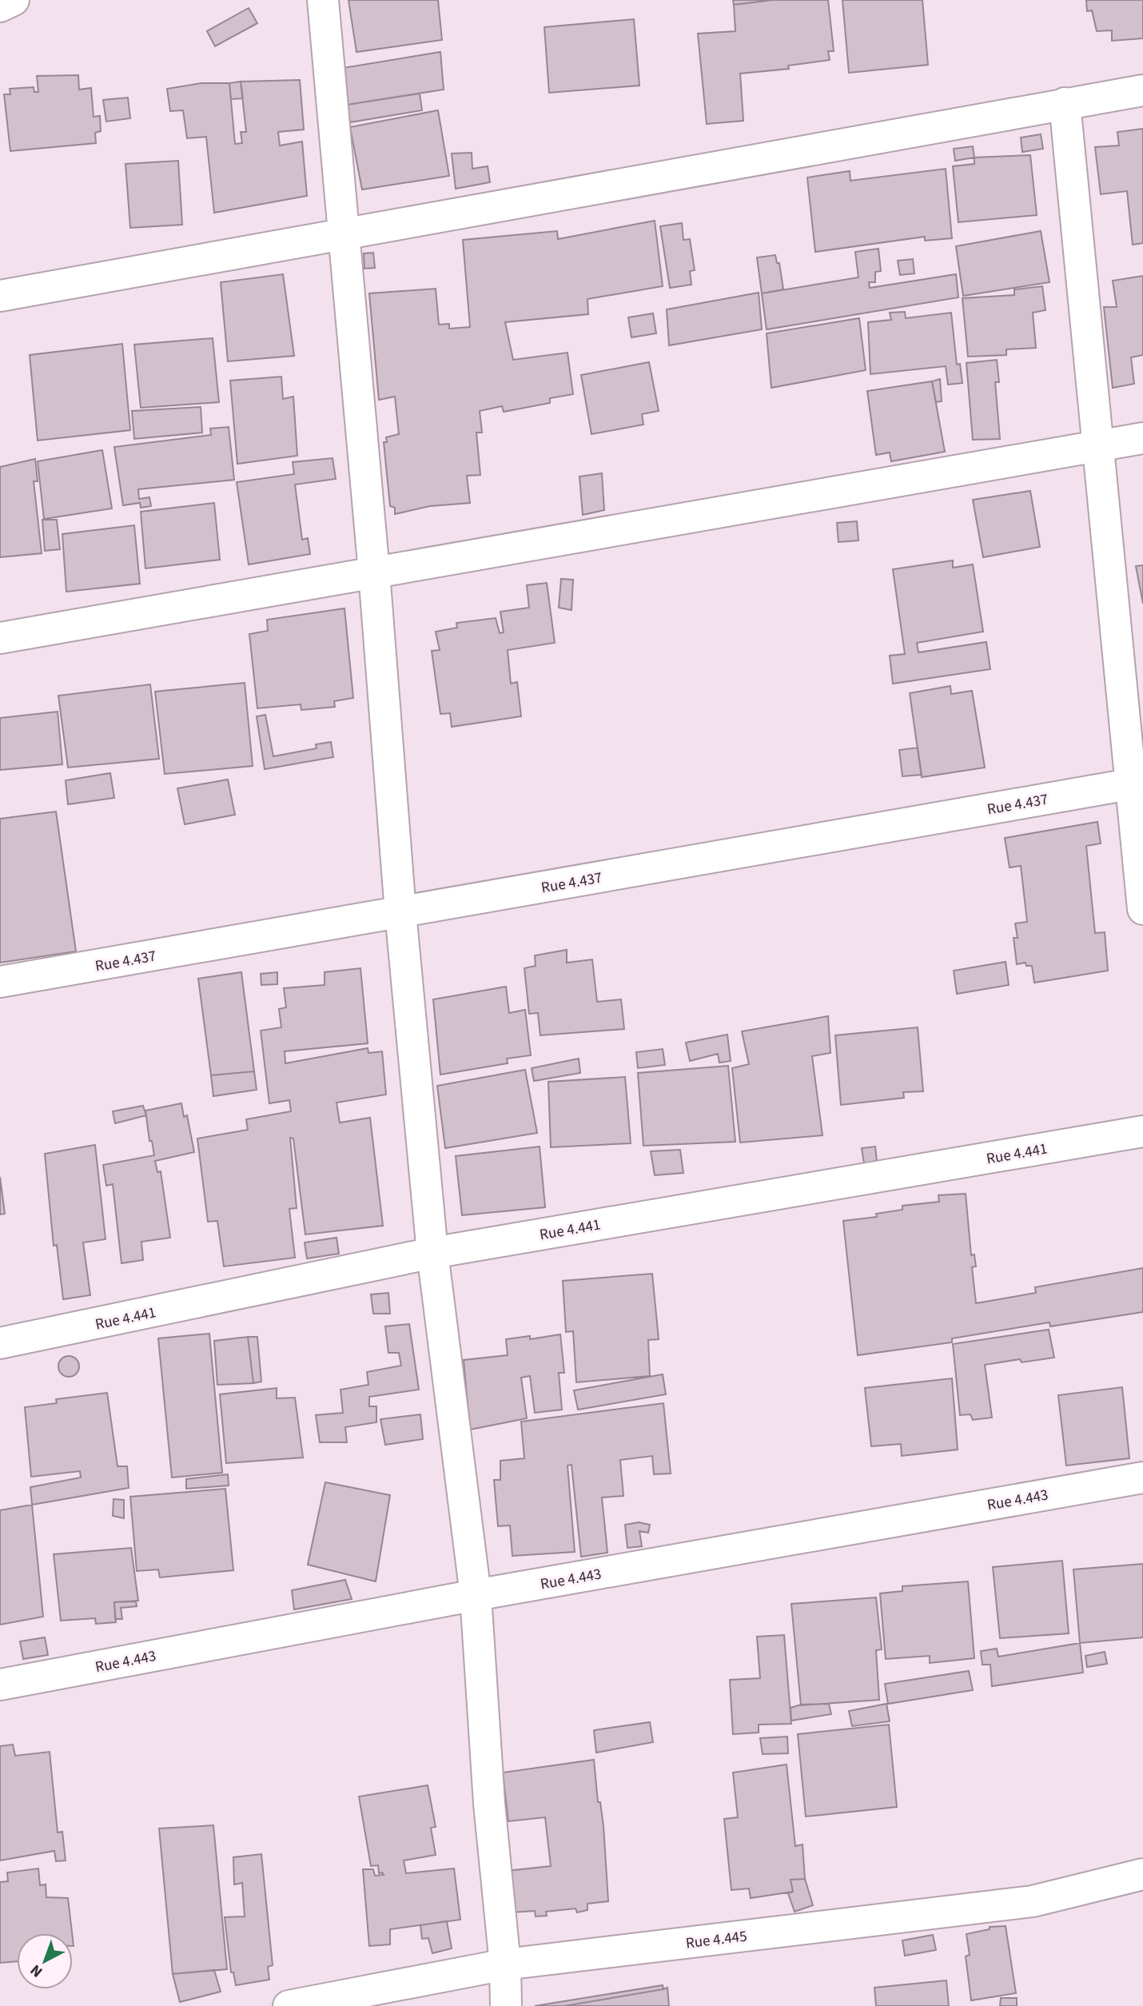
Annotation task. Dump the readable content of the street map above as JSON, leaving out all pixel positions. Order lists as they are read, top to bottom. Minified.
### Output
{"streets":{"street":["Rue 4.437","Rue 4.441","Rue 4.443","Rue 4.445"]},"north":"bottom left"}
